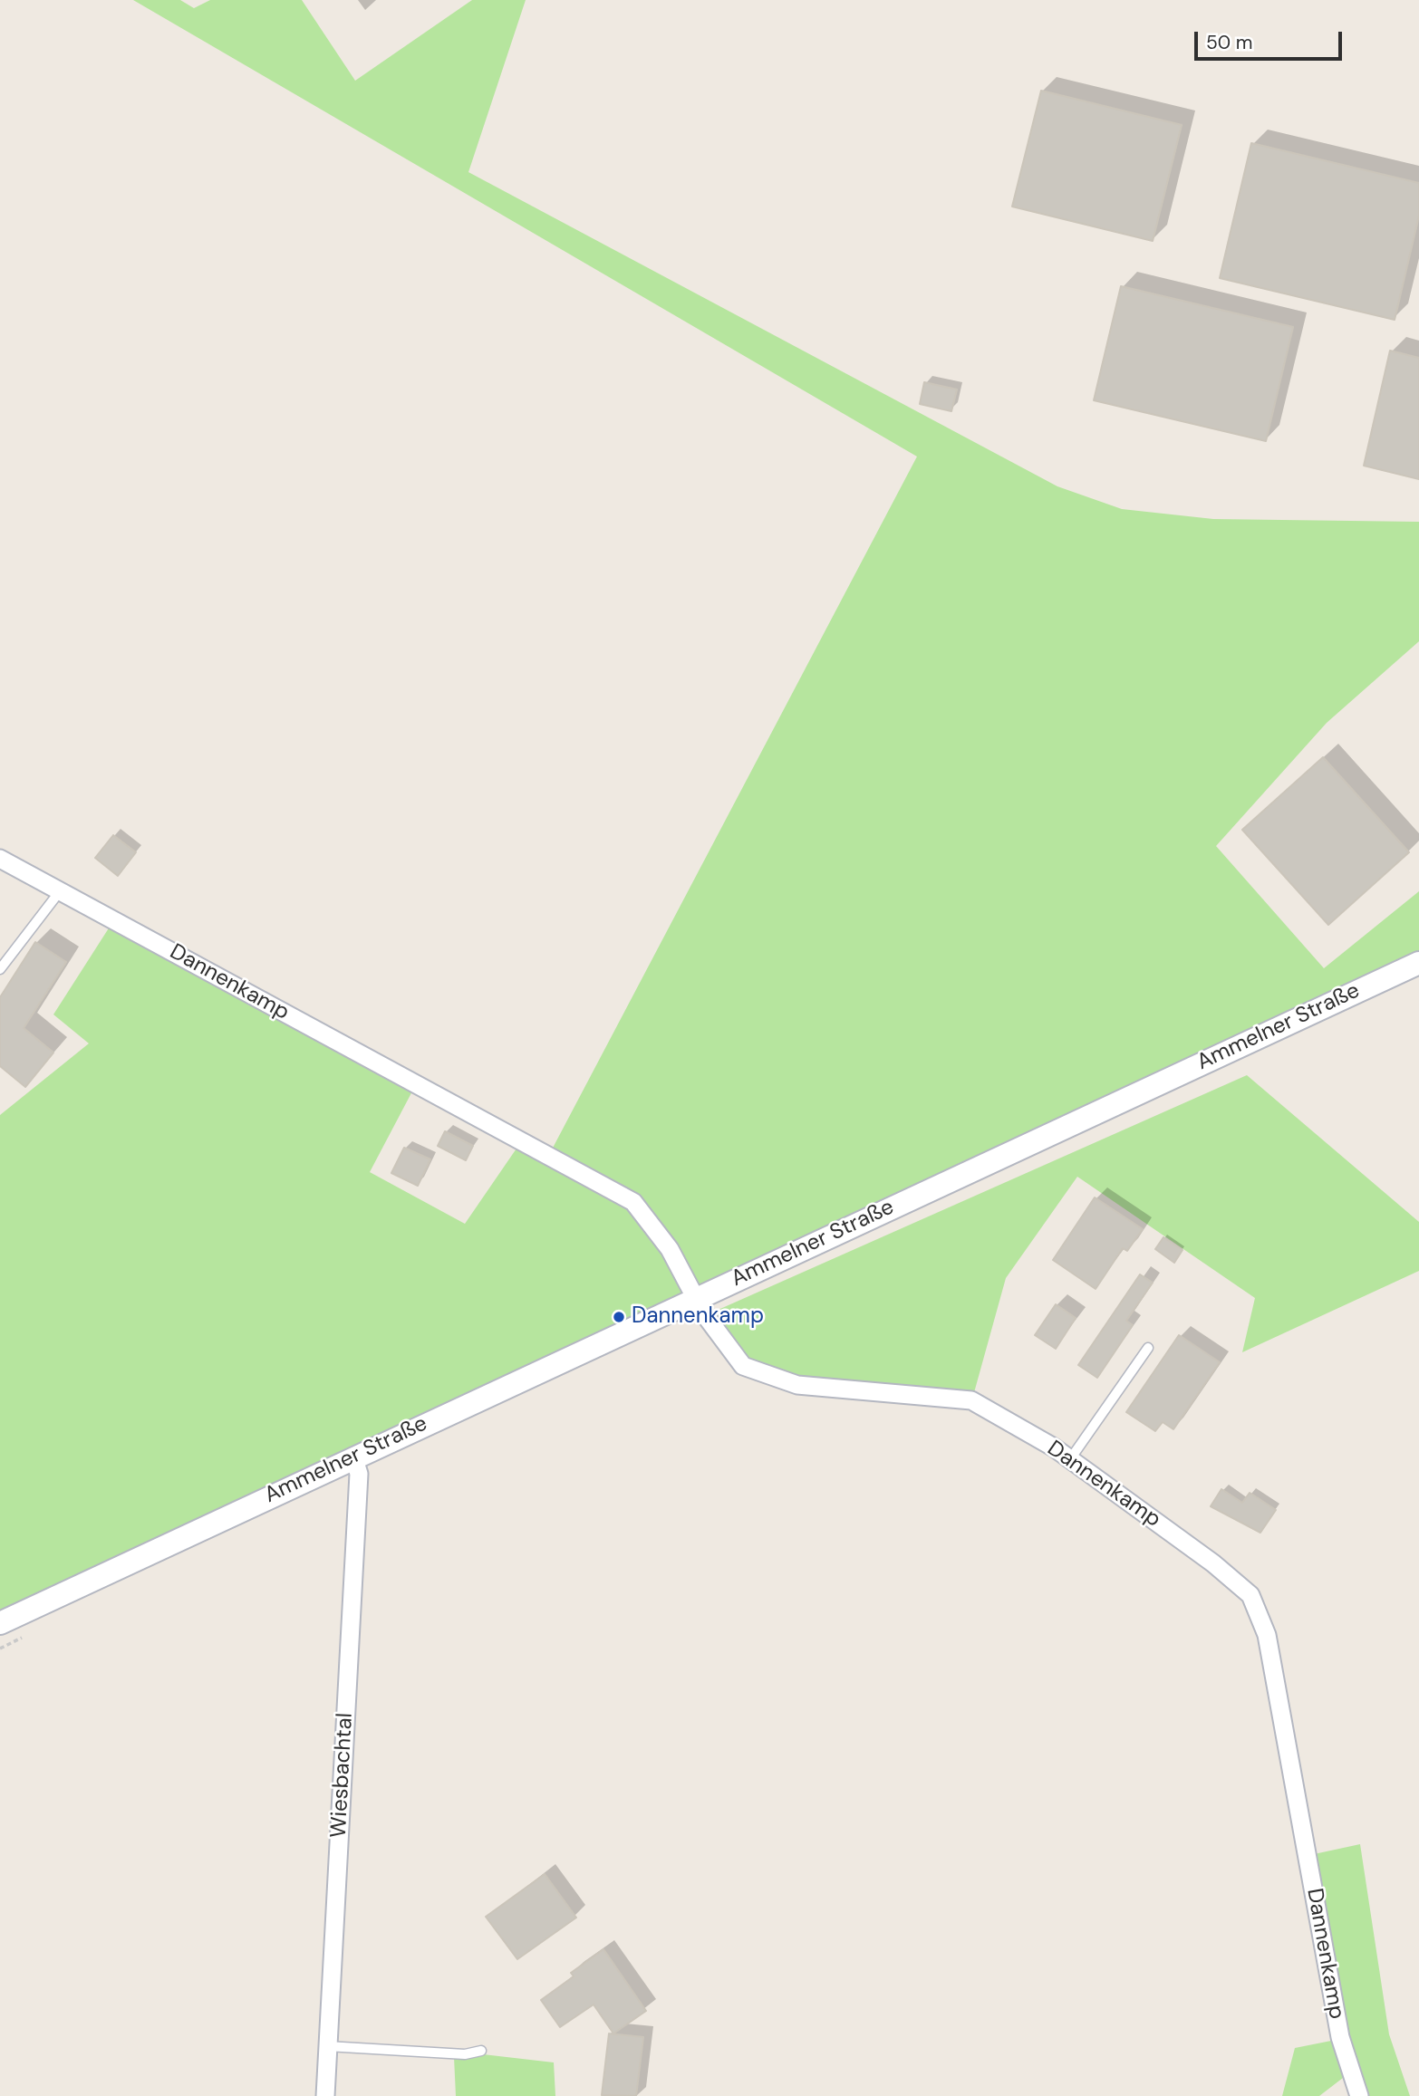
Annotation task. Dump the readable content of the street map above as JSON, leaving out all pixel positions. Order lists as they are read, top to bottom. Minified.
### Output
{"streets":{"street":["Dannenkamp","Ammelner Straße","Wiesbachtal"]},"crossings":[["Dannenkamp","Ammelner Straße"],["Ammelner Straße","Wiesbachtal"]],"places":["Dannenkamp"],"scale_bar":"50 m"}
